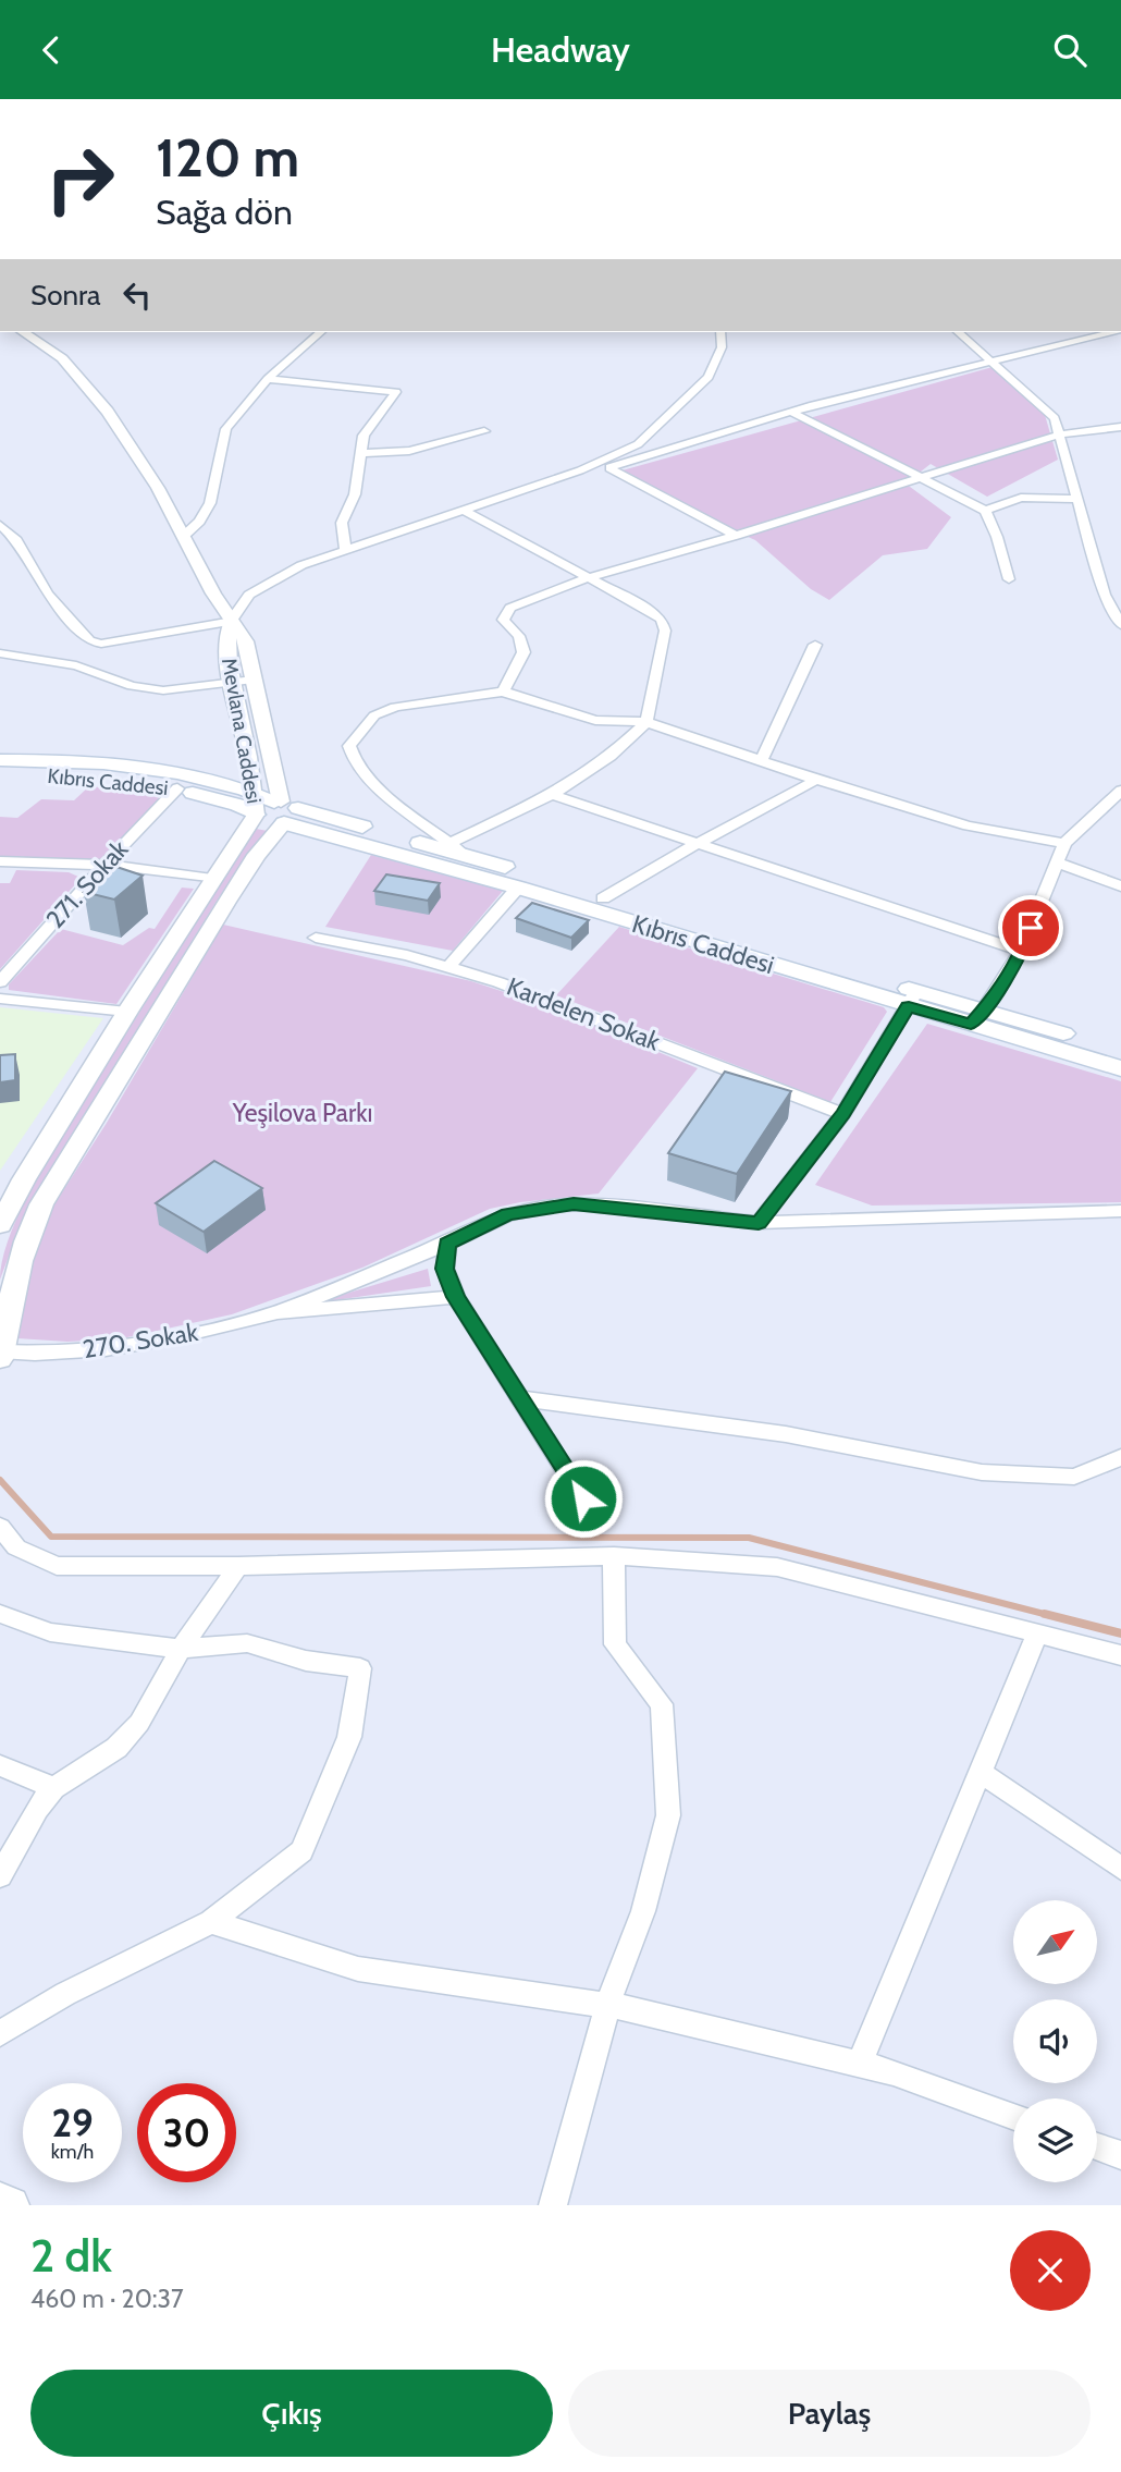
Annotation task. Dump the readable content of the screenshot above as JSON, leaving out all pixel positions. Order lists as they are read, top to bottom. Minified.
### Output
{"streets":{"main road":["Kıbrıs Caddesi"],"street":["Mevlana Caddesi","271. Sokak","Kardelen Sokak","270. Sokak"]},"crossings":[["Mevlana Caddesi","Kıbrıs Caddesi"],["Kıbrıs Caddesi","271. Sokak"]],"parks":["Yeşilova Parkı"],"north":"top right","page":{"header":"Headway","turn":["120 m","Sağa dön"],"then":"Sonra","speed":"29 km/h","limit":"30","heading":["2 dk","460 m · 20:37"],"buttons":["Çıkış","Paylaş"]}}
